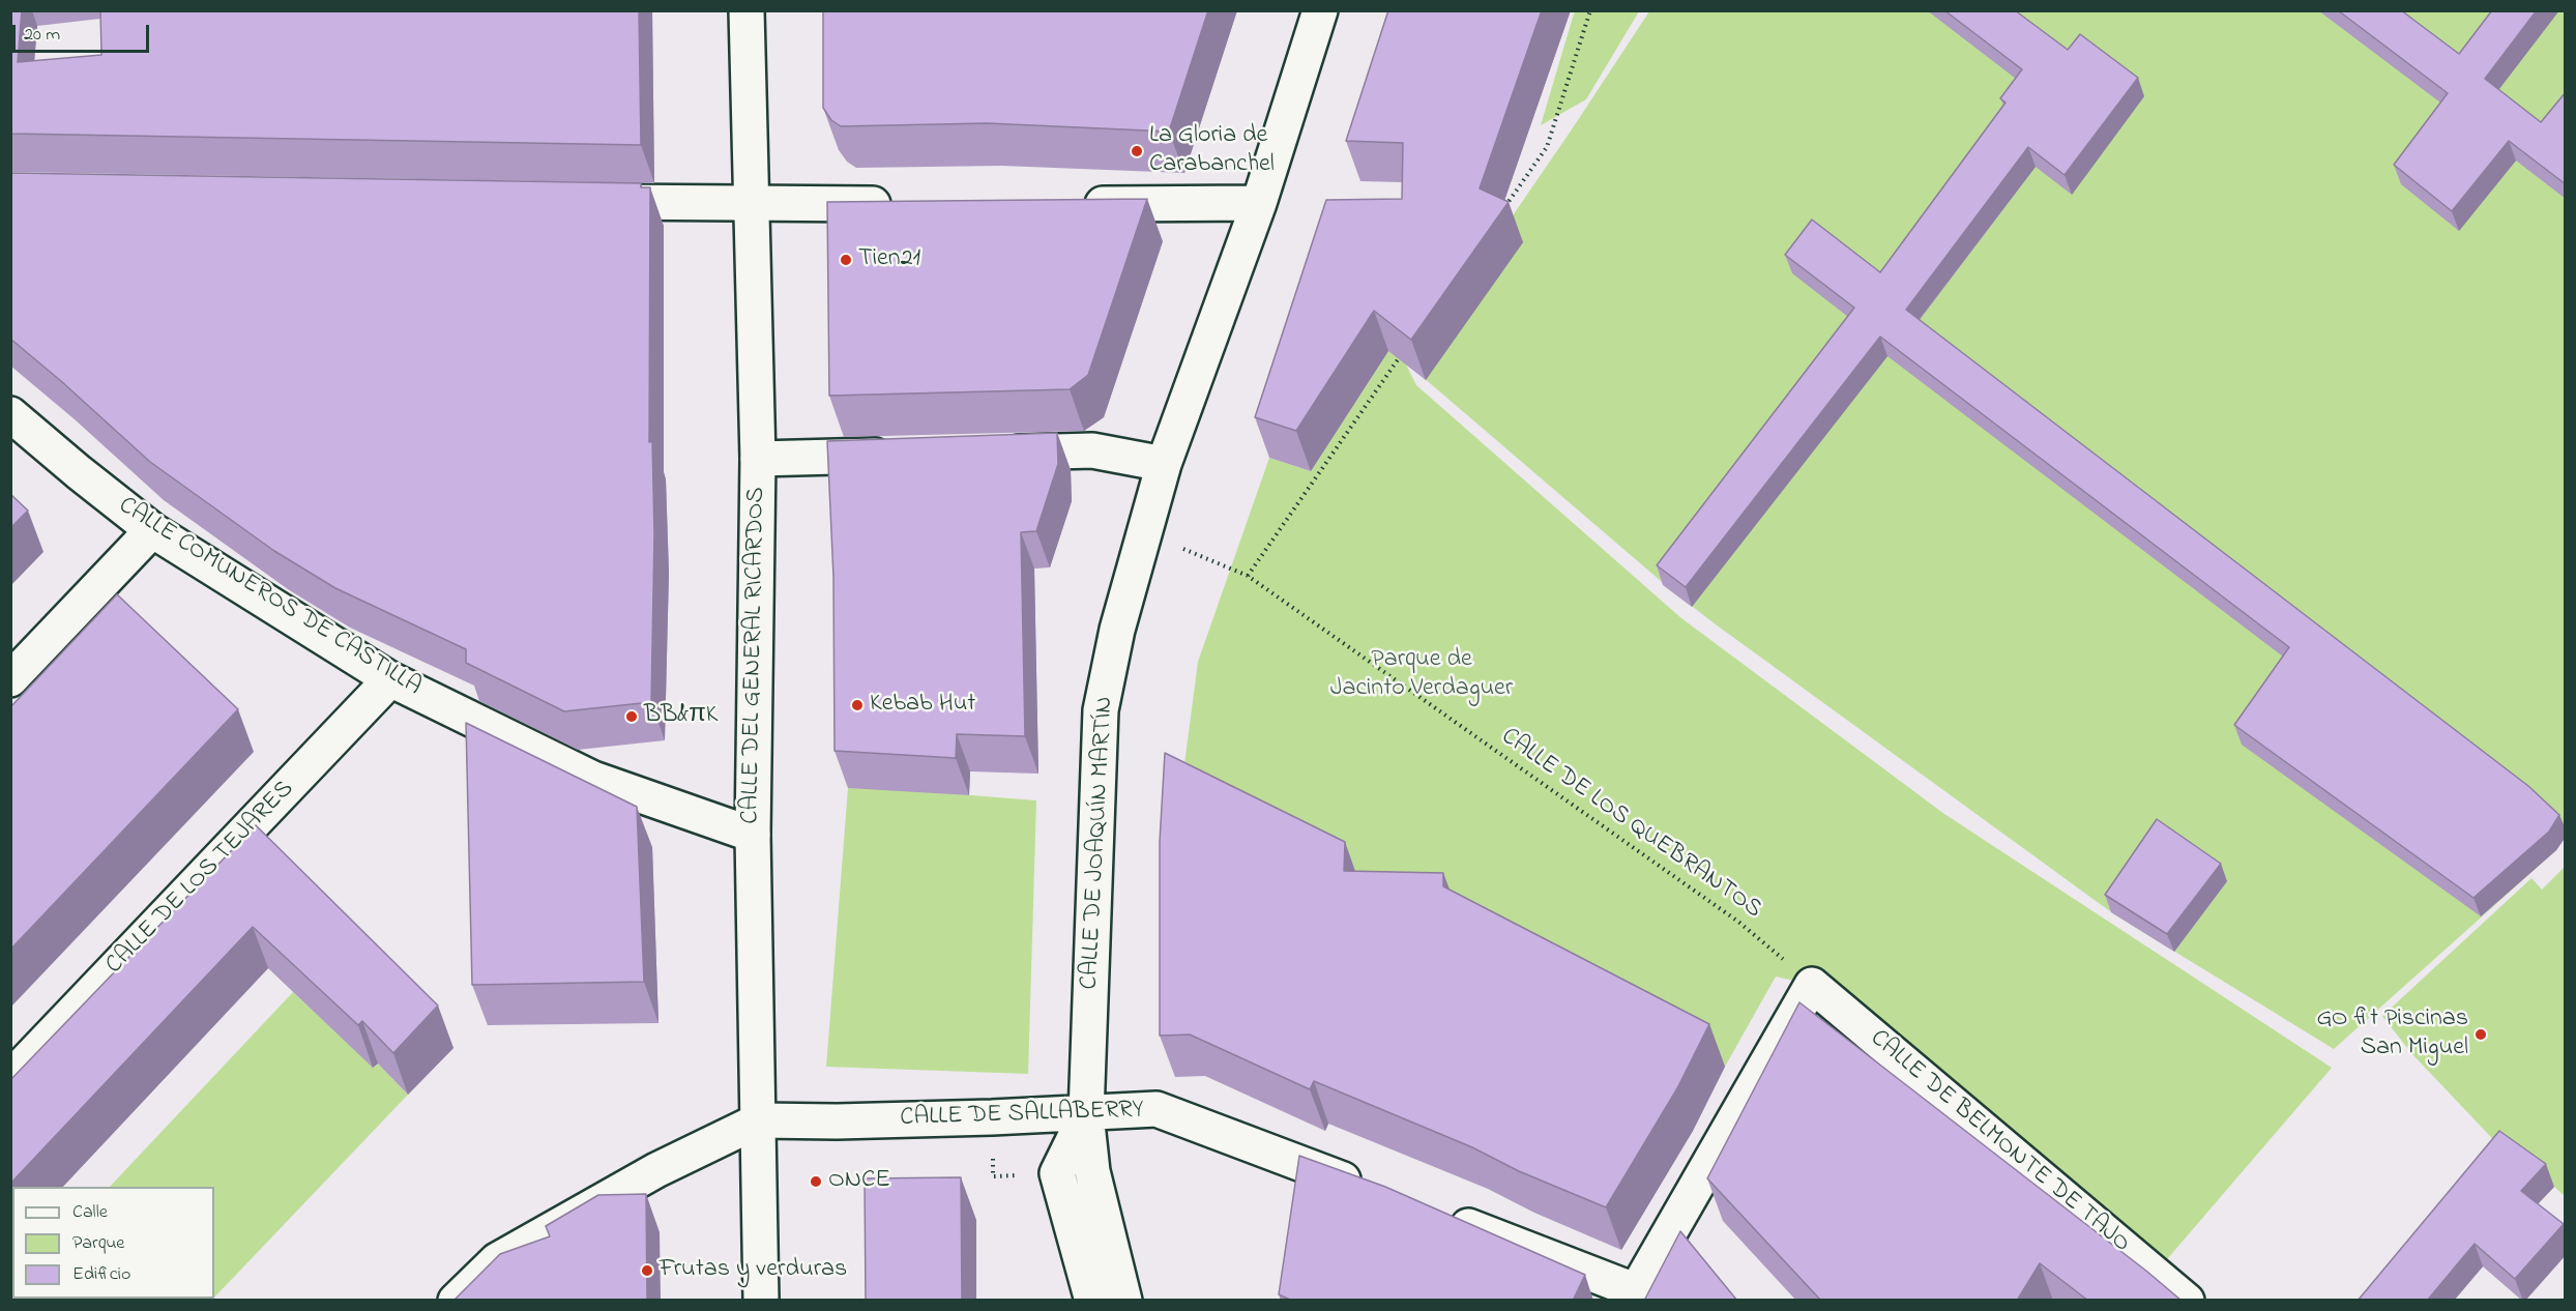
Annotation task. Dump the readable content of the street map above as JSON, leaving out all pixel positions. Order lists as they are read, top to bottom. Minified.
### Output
{"streets":{"street":["CALLE COMUNEROS DE CASTILLA","CALLE DEL GENERAL RICARDOS","CALLE DE JOAQUÍN MARTÍN","CALLE DE LOS TEJARES","CALLE DE SALLABERRY","CALLE DE BELMONTE DE TAJO"],"path":["CALLE DE LOS QUEBRANTOS"]},"crossings":[["CALLE COMUNEROS DE CASTILLA","CALLE DEL GENERAL RICARDOS"],["CALLE COMUNEROS DE CASTILLA","CALLE DE LOS TEJARES"],["CALLE DEL GENERAL RICARDOS","CALLE DE SALLABERRY"],["CALLE DE LOS QUEBRANTOS","CALLE DE JOAQUÍN MARTÍN"],["CALLE DE JOAQUÍN MARTÍN","CALLE DE SALLABERRY"]],"parks":["Parque de Jacinto Verdaguer"],"places":["La Gloria de Carabanchel","Tien21","Kebab Hut","BB&πK","GO fit Piscinas San Miguel","ONCE","Frutas y verduras"],"legend":["Calle","Parque","Edificio"],"scale_bar":"20 m"}
